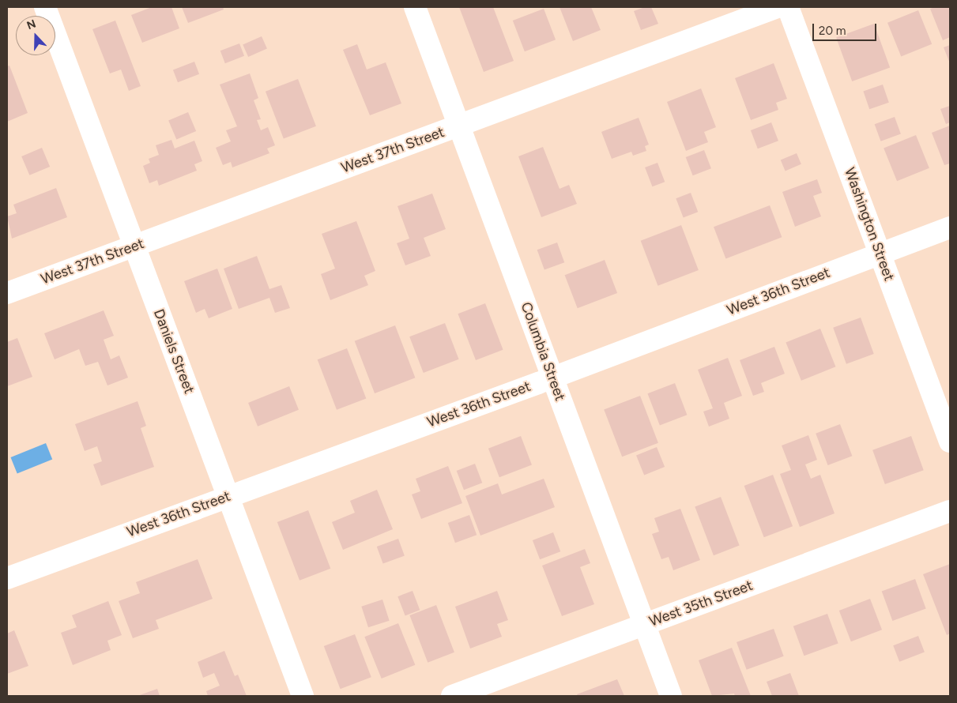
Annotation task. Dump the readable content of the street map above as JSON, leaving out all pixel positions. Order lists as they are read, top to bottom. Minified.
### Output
{"streets":{"street":["West 37th Street","Washington Street","West 36th Street","Daniels Street","Columbia Street","West 35th Street"]},"crossings":[["West 37th Street","Daniels Street"],["West 37th Street","Columbia Street"],["Washington Street","West 36th Street"],["West 36th Street","Daniels Street"],["West 36th Street","Columbia Street"],["Columbia Street","West 35th Street"]],"scale_bar":"20 m","north":"top"}
